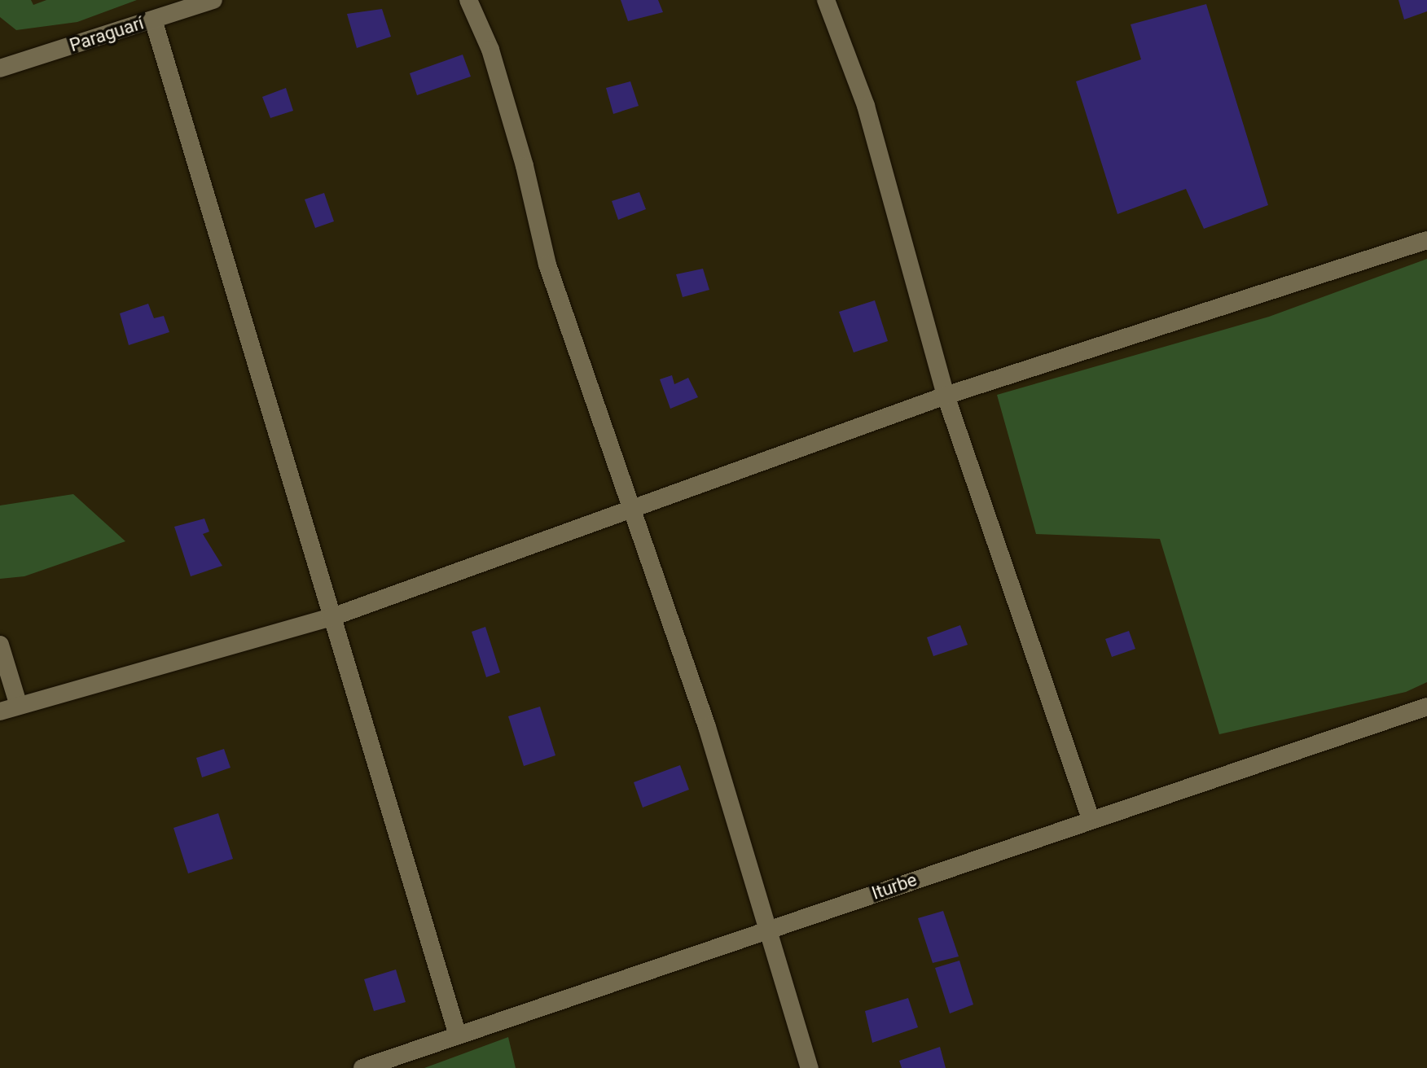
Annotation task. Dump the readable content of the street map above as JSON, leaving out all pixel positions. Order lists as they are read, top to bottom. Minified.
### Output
{"streets":{"street":["Paraguarí","Iturbe"]}}
